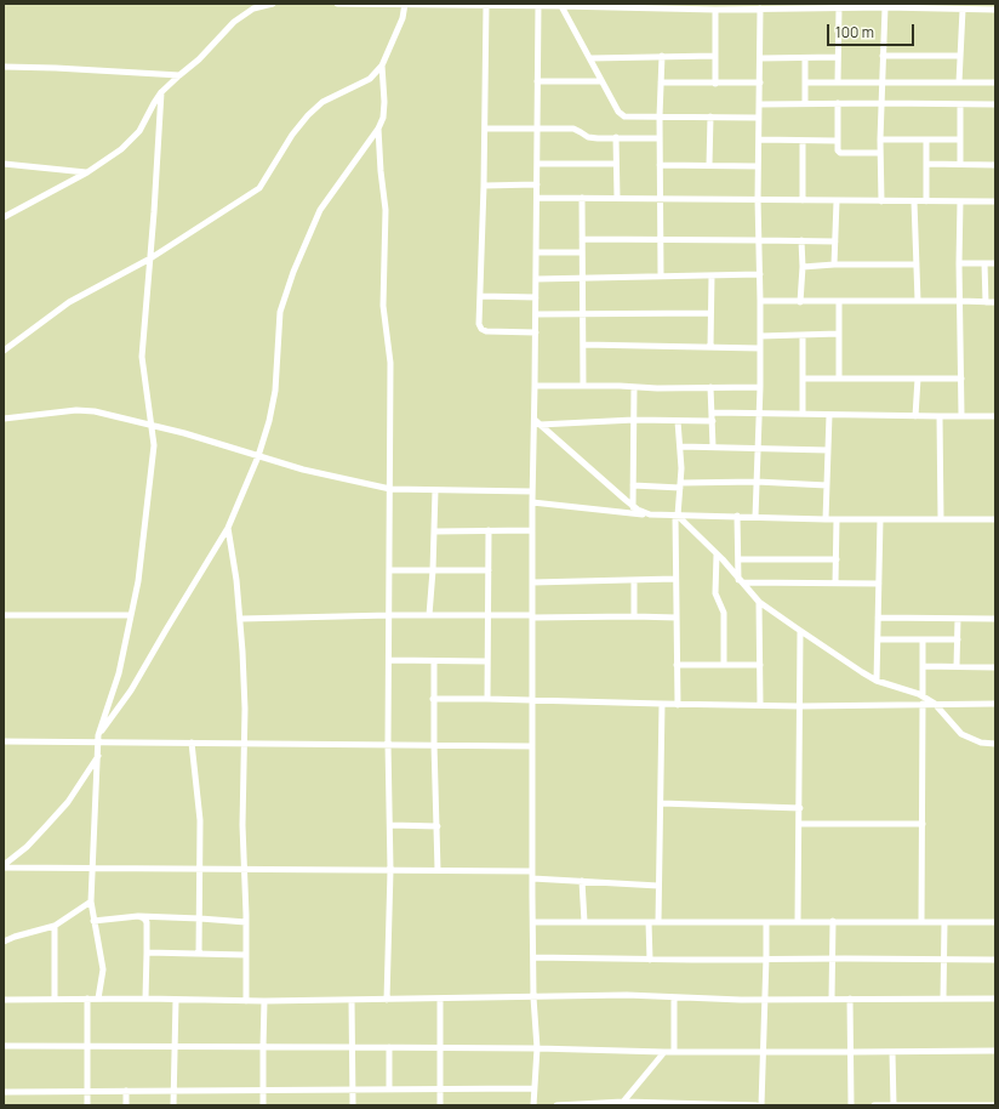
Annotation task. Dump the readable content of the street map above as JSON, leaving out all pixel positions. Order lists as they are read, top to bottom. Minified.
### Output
{"scale_bar":"100 m"}
